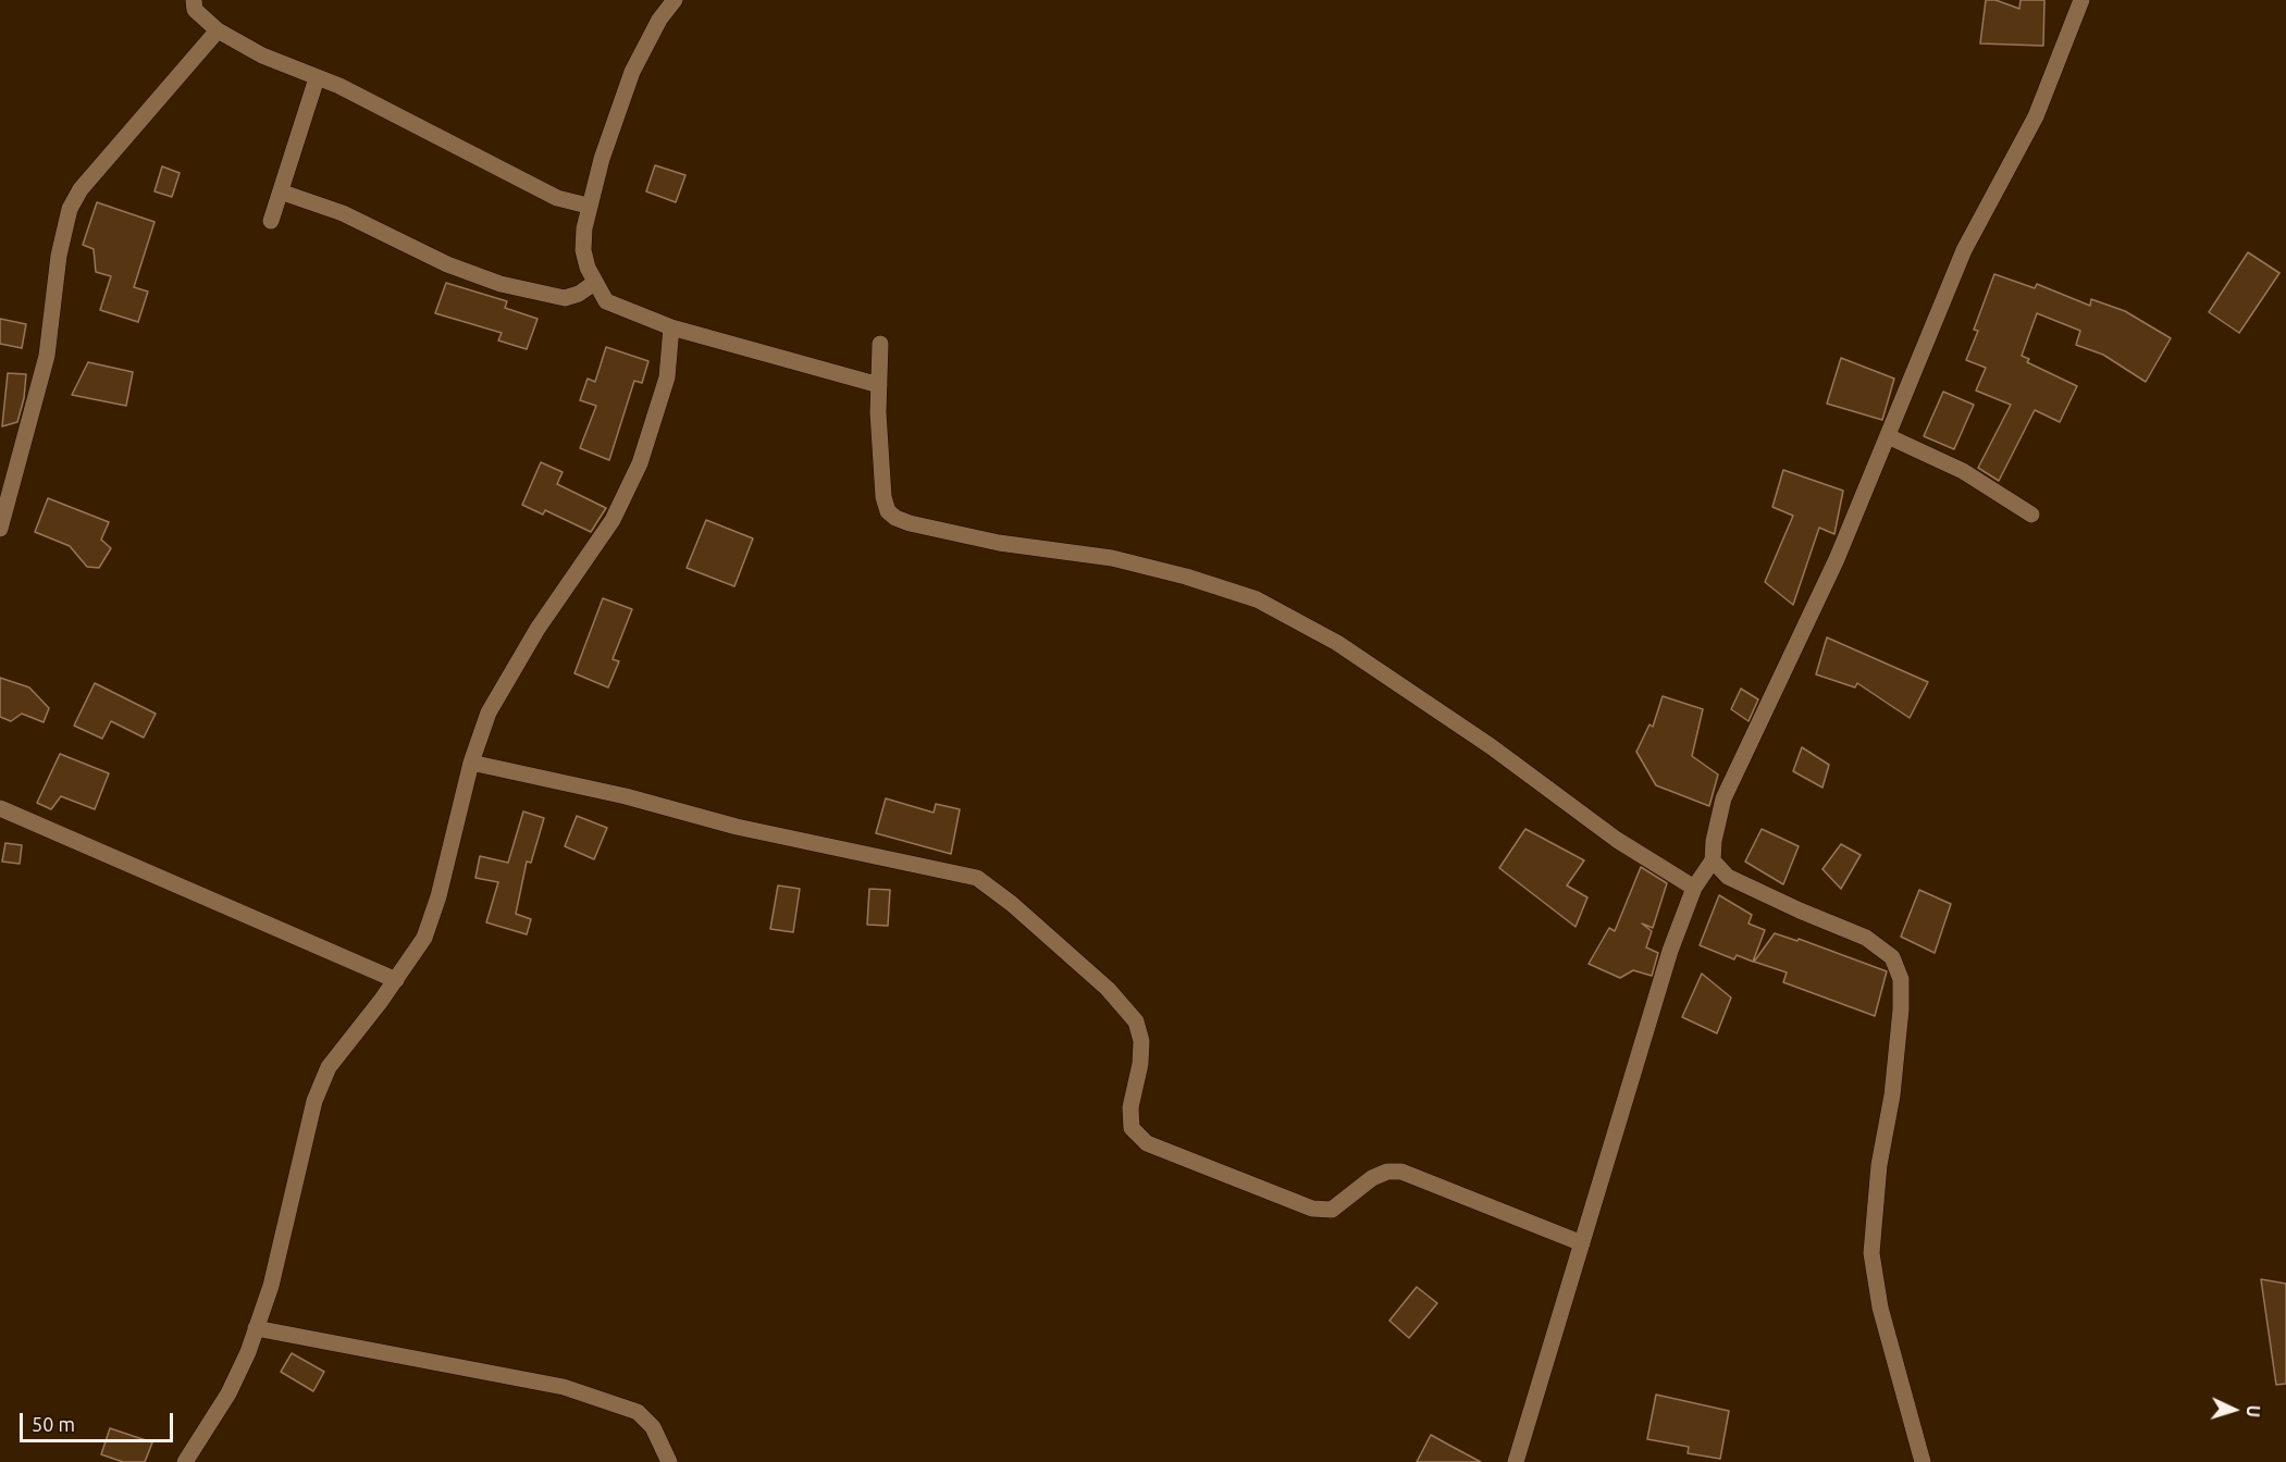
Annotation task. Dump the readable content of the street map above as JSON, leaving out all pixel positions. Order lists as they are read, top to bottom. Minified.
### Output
{"scale_bar":"50 m","north":"right"}
